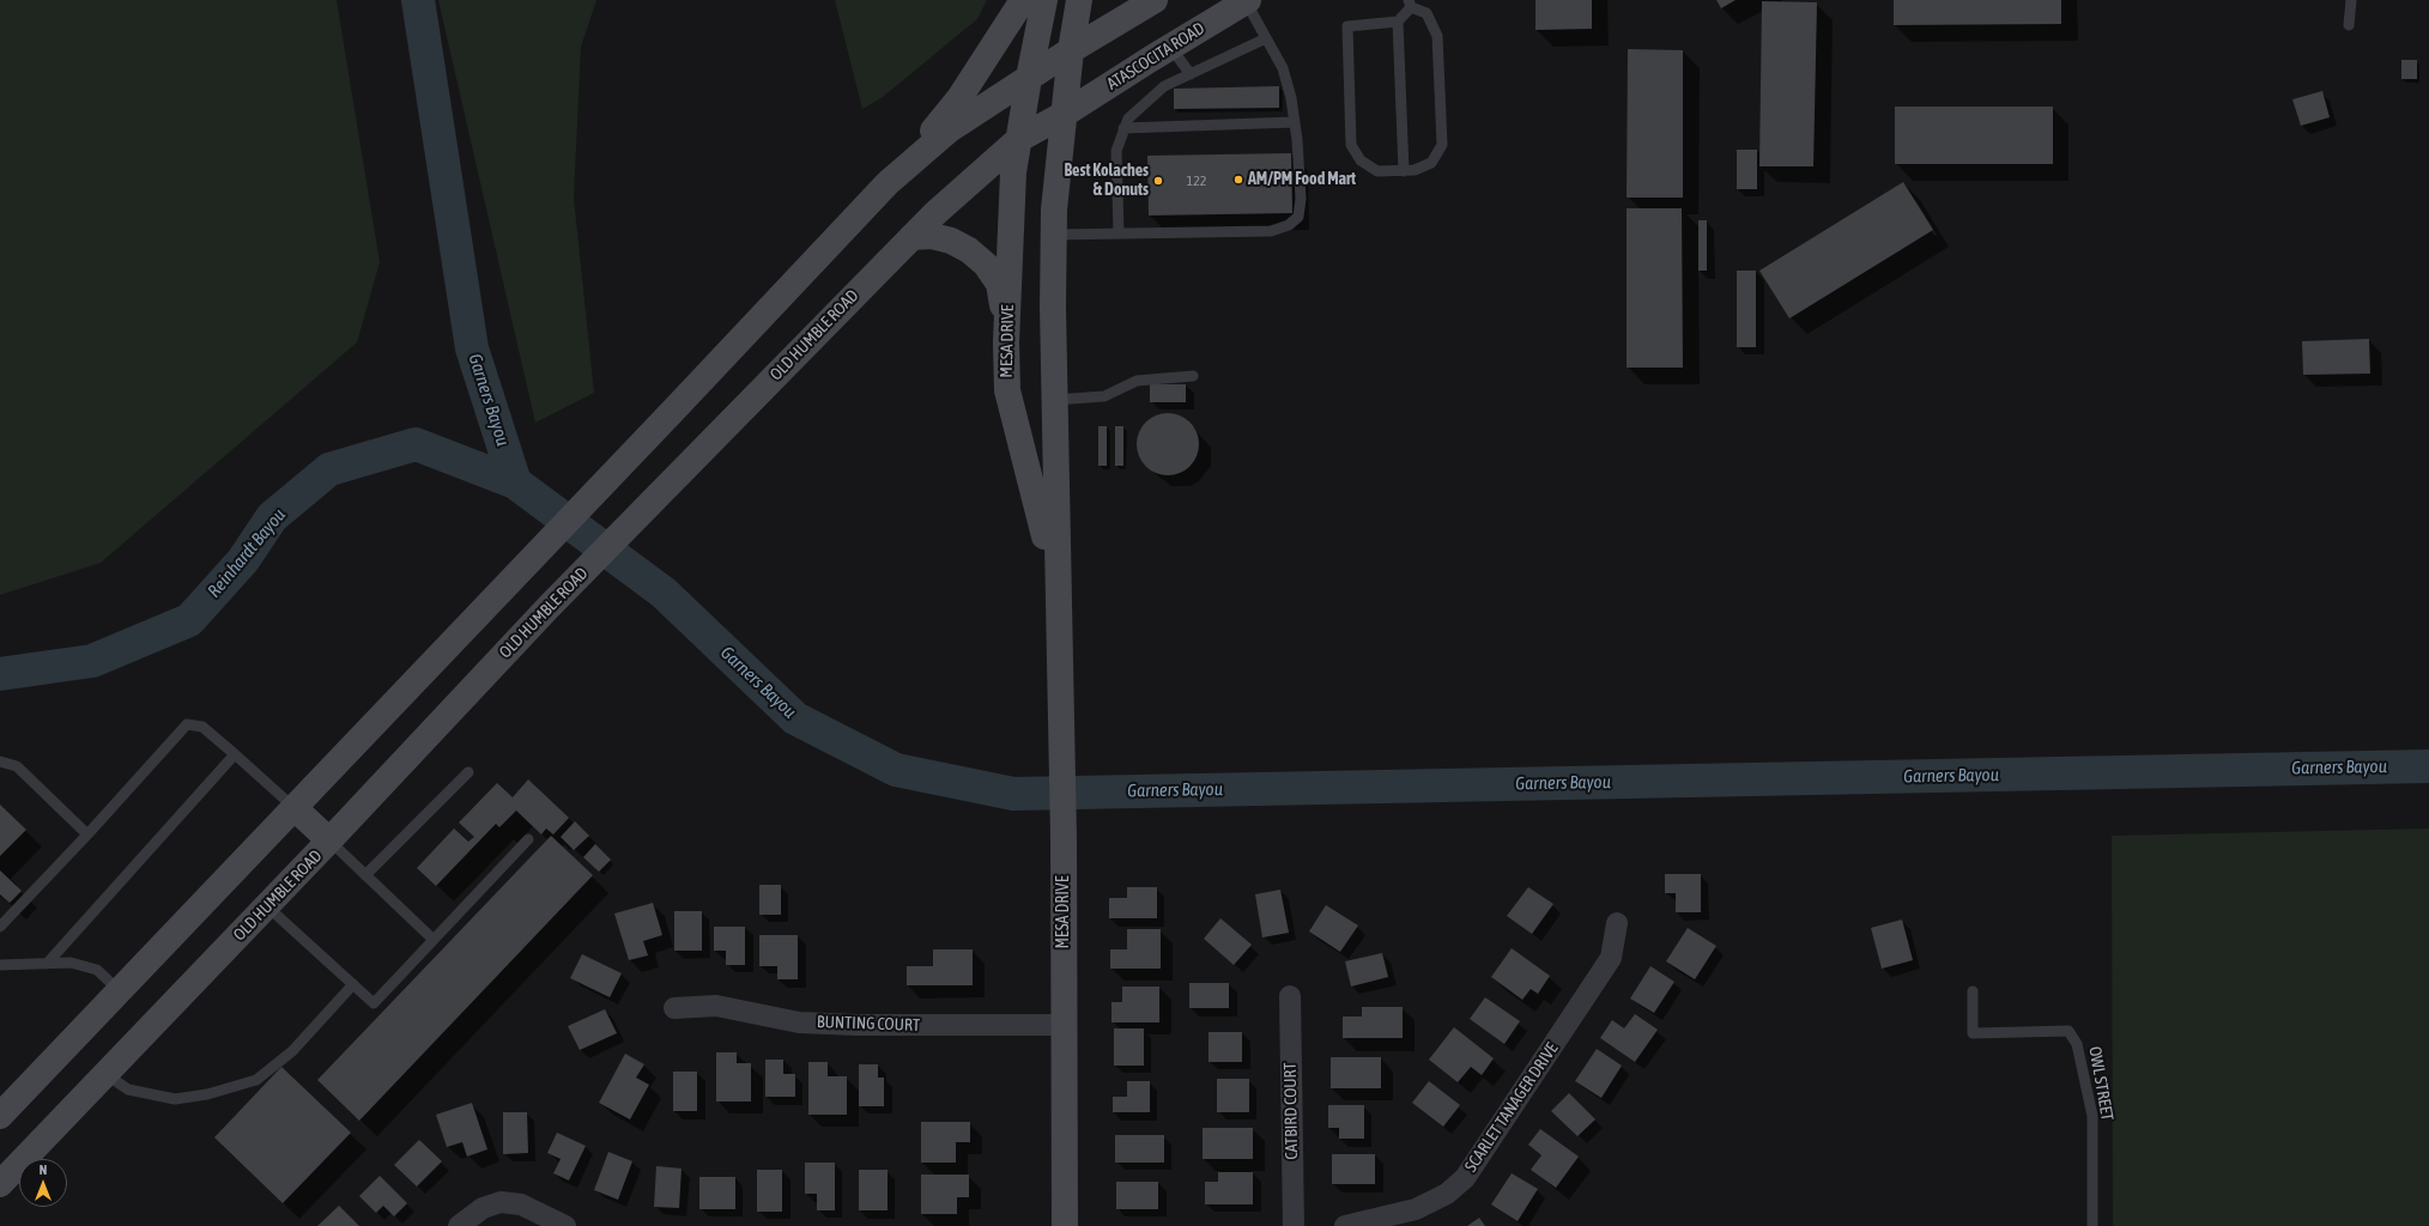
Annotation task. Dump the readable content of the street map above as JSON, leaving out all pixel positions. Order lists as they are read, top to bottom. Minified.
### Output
{"streets":{"main road":["ATASCOCITA ROAD","OLD HUMBLE ROAD","MESA DRIVE"],"street":["BUNTING COURT","SCARLET TANAGER DRIVE","CATBIRD COURT"],"lane":["OWL STREET"]},"crossings":[["ATASCOCITA ROAD","OLD HUMBLE ROAD"],["ATASCOCITA ROAD","MESA DRIVE"],["OLD HUMBLE ROAD","MESA DRIVE"],["MESA DRIVE","BUNTING COURT"]],"water":["Garners Bayou","Reinhardt Bayou"],"places":["AM/PM Food Mart","Best Kolaches & Donuts"],"house_numbers":["122"],"north":"top"}
